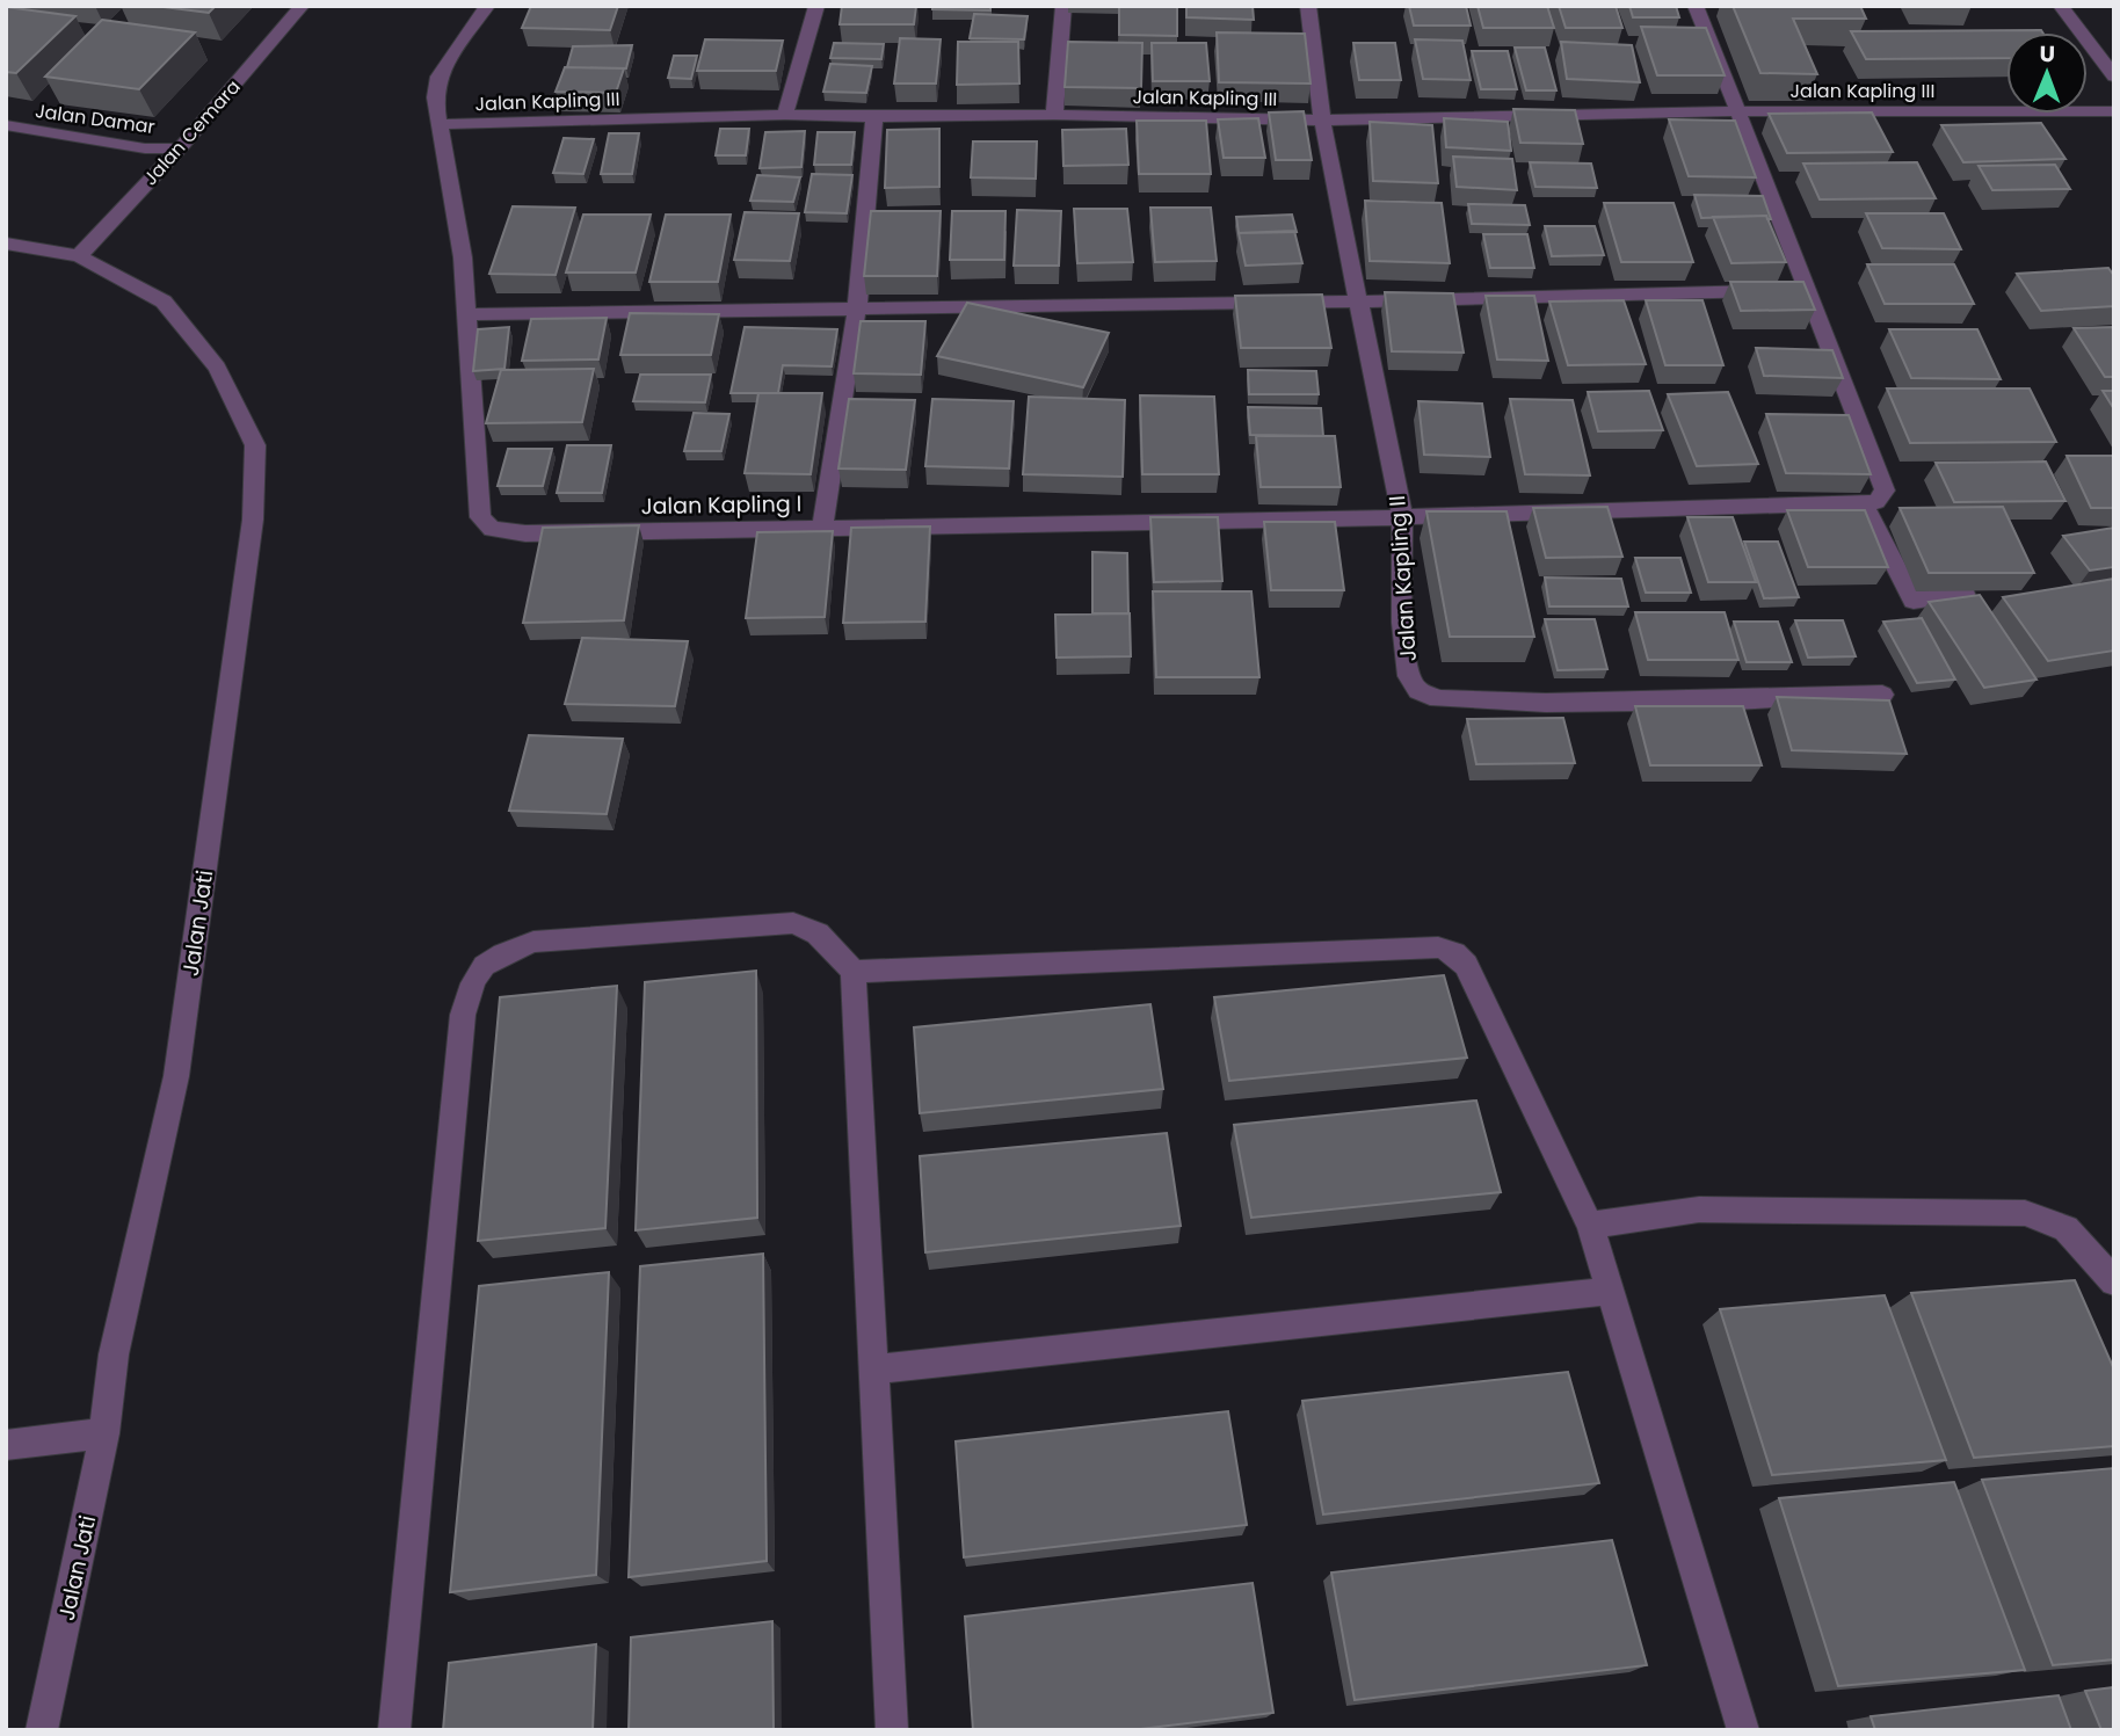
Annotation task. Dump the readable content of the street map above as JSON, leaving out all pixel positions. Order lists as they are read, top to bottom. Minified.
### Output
{"streets":{"street":["Jalan Kapling III","Jalan Damar","Jalan Cemara","Jalan Kapling I","Jalan Kapling II","Jalan Jati"]},"crossings":[["Jalan Kapling III","Jalan Kapling I"],["Jalan Kapling III","Jalan Kapling II"],["Jalan Damar","Jalan Cemara"],["Jalan Cemara","Jalan Jati"],["Jalan Kapling I","Jalan Kapling II"]],"north":"top"}
